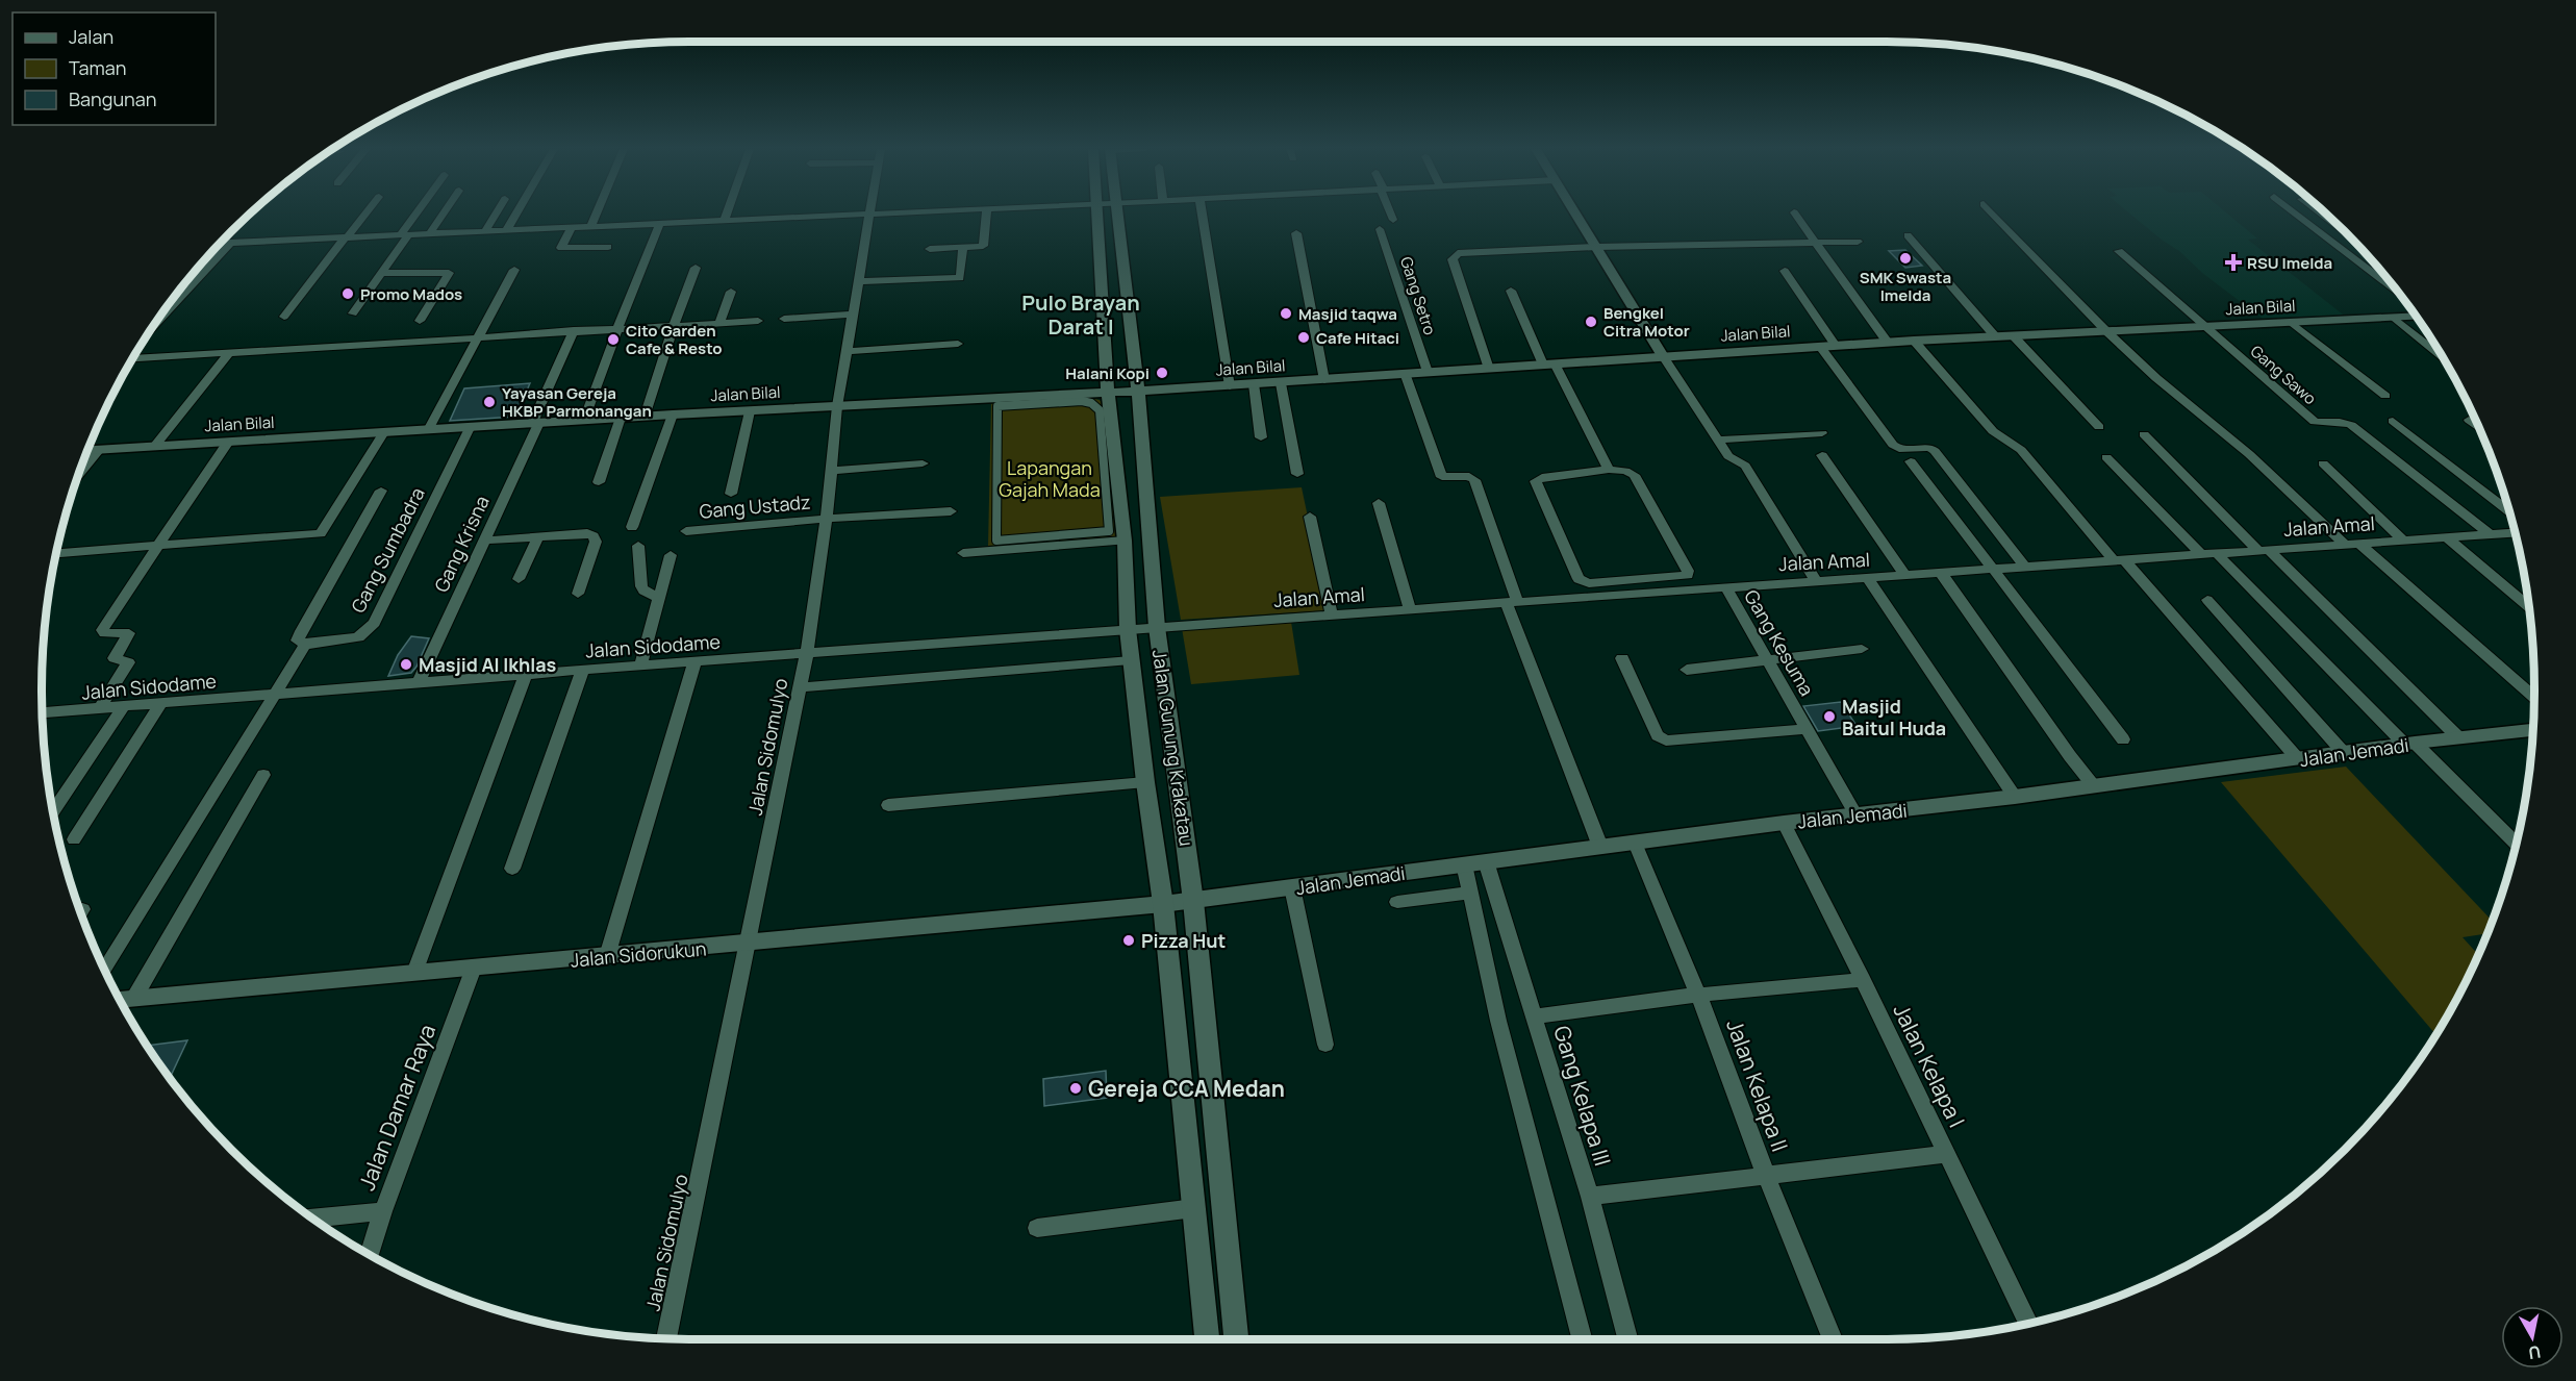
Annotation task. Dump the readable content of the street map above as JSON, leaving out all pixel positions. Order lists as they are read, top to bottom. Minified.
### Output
{"streets":{"main road":["Jalan Bilal","Jalan Gunung Krakatau","Jalan Jemadi","Jalan Sidorukun"],"street":["Gang Setro","Gang Sawo","Gang Ustadz","Jalan Amal","Gang Krisna","Gang Sumbadra","Gang Kesuma","Jalan Sidodame","Jalan Sidomulyo","Jalan Kelapa I","Jalan Kelapa II","Gang Kelapa III","Jalan Damar Raya"]},"crossings":[["Gang Setro","Jalan Bilal"],["Jalan Bilal","Gang Sawo"],["Jalan Bilal","Gang Ustadz"],["Jalan Bilal","Gang Krisna"],["Jalan Bilal","Gang Sumbadra"],["Jalan Bilal","Jalan Sidomulyo"],["Jalan Bilal","Jalan Gunung Krakatau"],["Gang Sawo","Jalan Amal"],["Gang Ustadz","Jalan Sidomulyo"],["Jalan Amal","Gang Kesuma"],["Jalan Amal","Jalan Sidodame"],["Jalan Amal","Jalan Gunung Krakatau"],["Gang Krisna","Jalan Sidodame"],["Gang Kesuma","Jalan Jemadi"],["Jalan Sidodame","Jalan Sidomulyo"],["Jalan Sidodame","Jalan Gunung Krakatau"],["Jalan Sidomulyo","Jalan Sidorukun"],["Jalan Gunung Krakatau","Jalan Jemadi"],["Jalan Gunung Krakatau","Jalan Sidorukun"],["Jalan Jemadi","Jalan Sidorukun"],["Jalan Jemadi","Jalan Kelapa I"],["Jalan Jemadi","Jalan Kelapa II"],["Jalan Jemadi","Gang Kelapa III"],["Jalan Sidorukun","Jalan Damar Raya"]],"districts":["Pulo Brayan Darat I"],"parks":["Lapangan Gajah Mada"],"places":{"other":["SMK Swasta Imelda","Promo Mados","Masjid taqwa","Bengkel Citra Motor","Cafe Hitaci","Cito Garden Cafe & Resto","Halani Kopi","Yayasan Gereja HKBP Parmonangan","Masjid Al Ikhlas","Masjid Baitul Huda","Pizza Hut","Gereja CCA Medan"],"health":["RSU Imelda"]},"legend":["Jalan","Taman","Bangunan"],"north":"bottom"}
